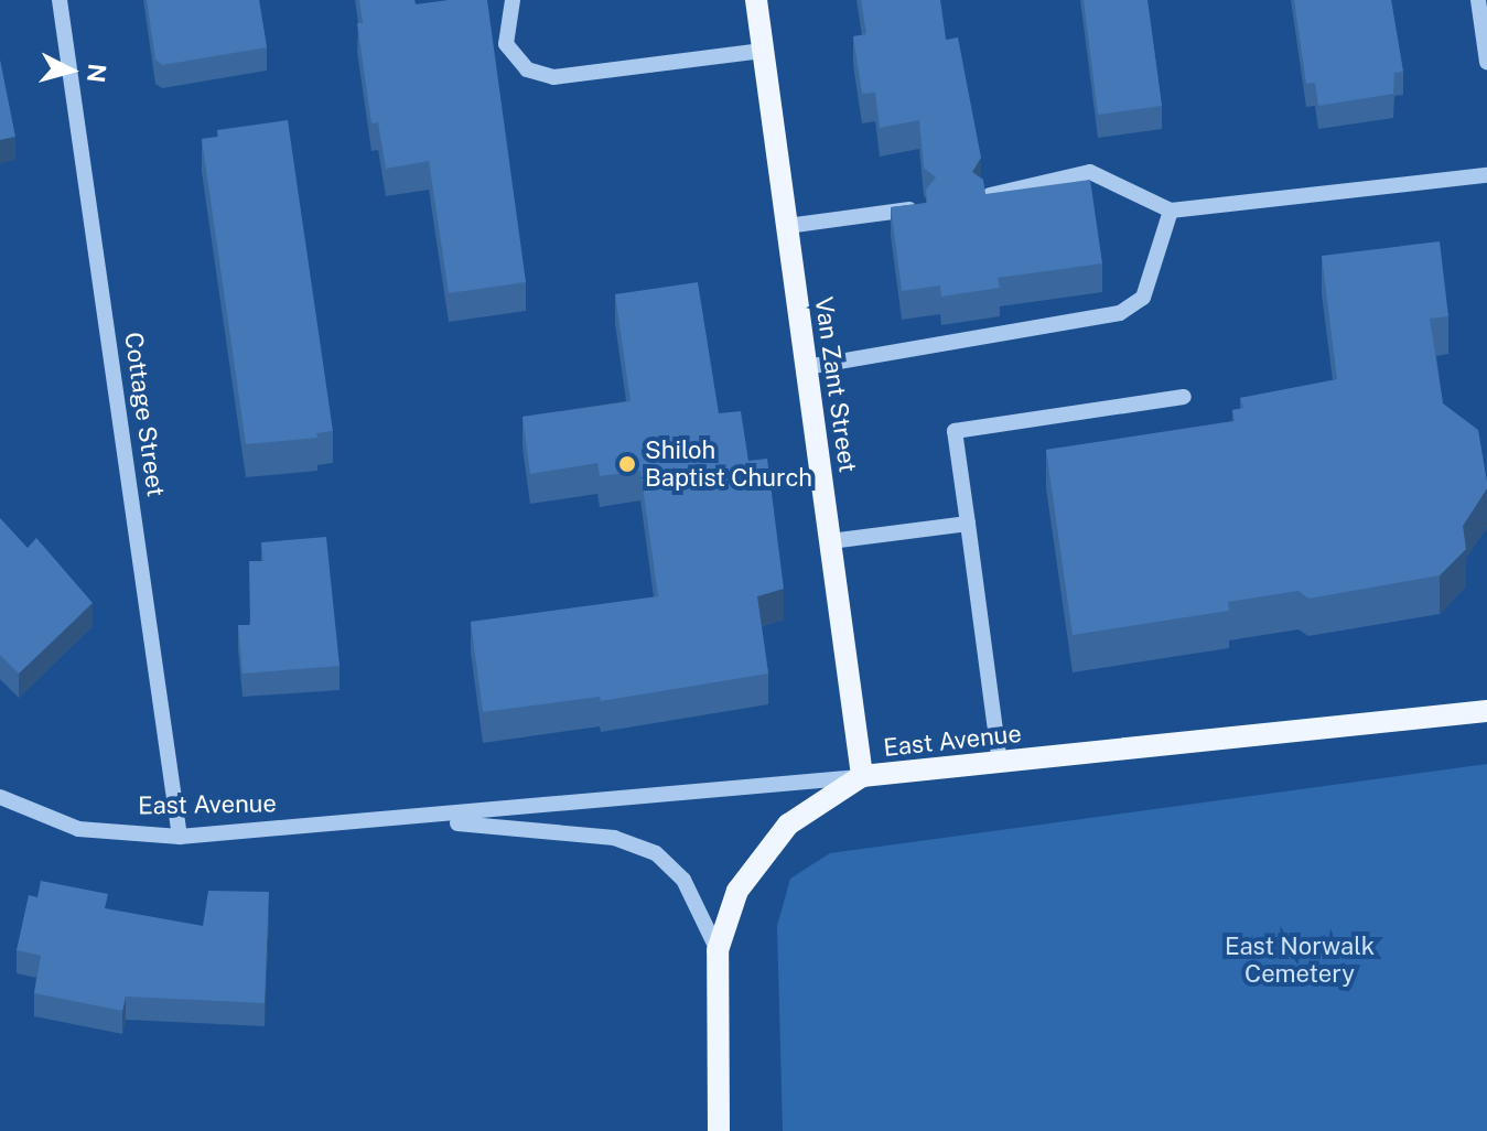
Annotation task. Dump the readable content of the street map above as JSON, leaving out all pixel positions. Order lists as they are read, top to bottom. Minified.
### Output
{"streets":{"main road":["Van Zant Street","East Avenue"],"street":["Cottage Street"]},"crossings":[["Van Zant Street","East Avenue"],["Cottage Street","East Avenue"]],"parks":["East Norwalk Cemetery"],"places":["Shiloh Baptist Church"],"north":"right"}
